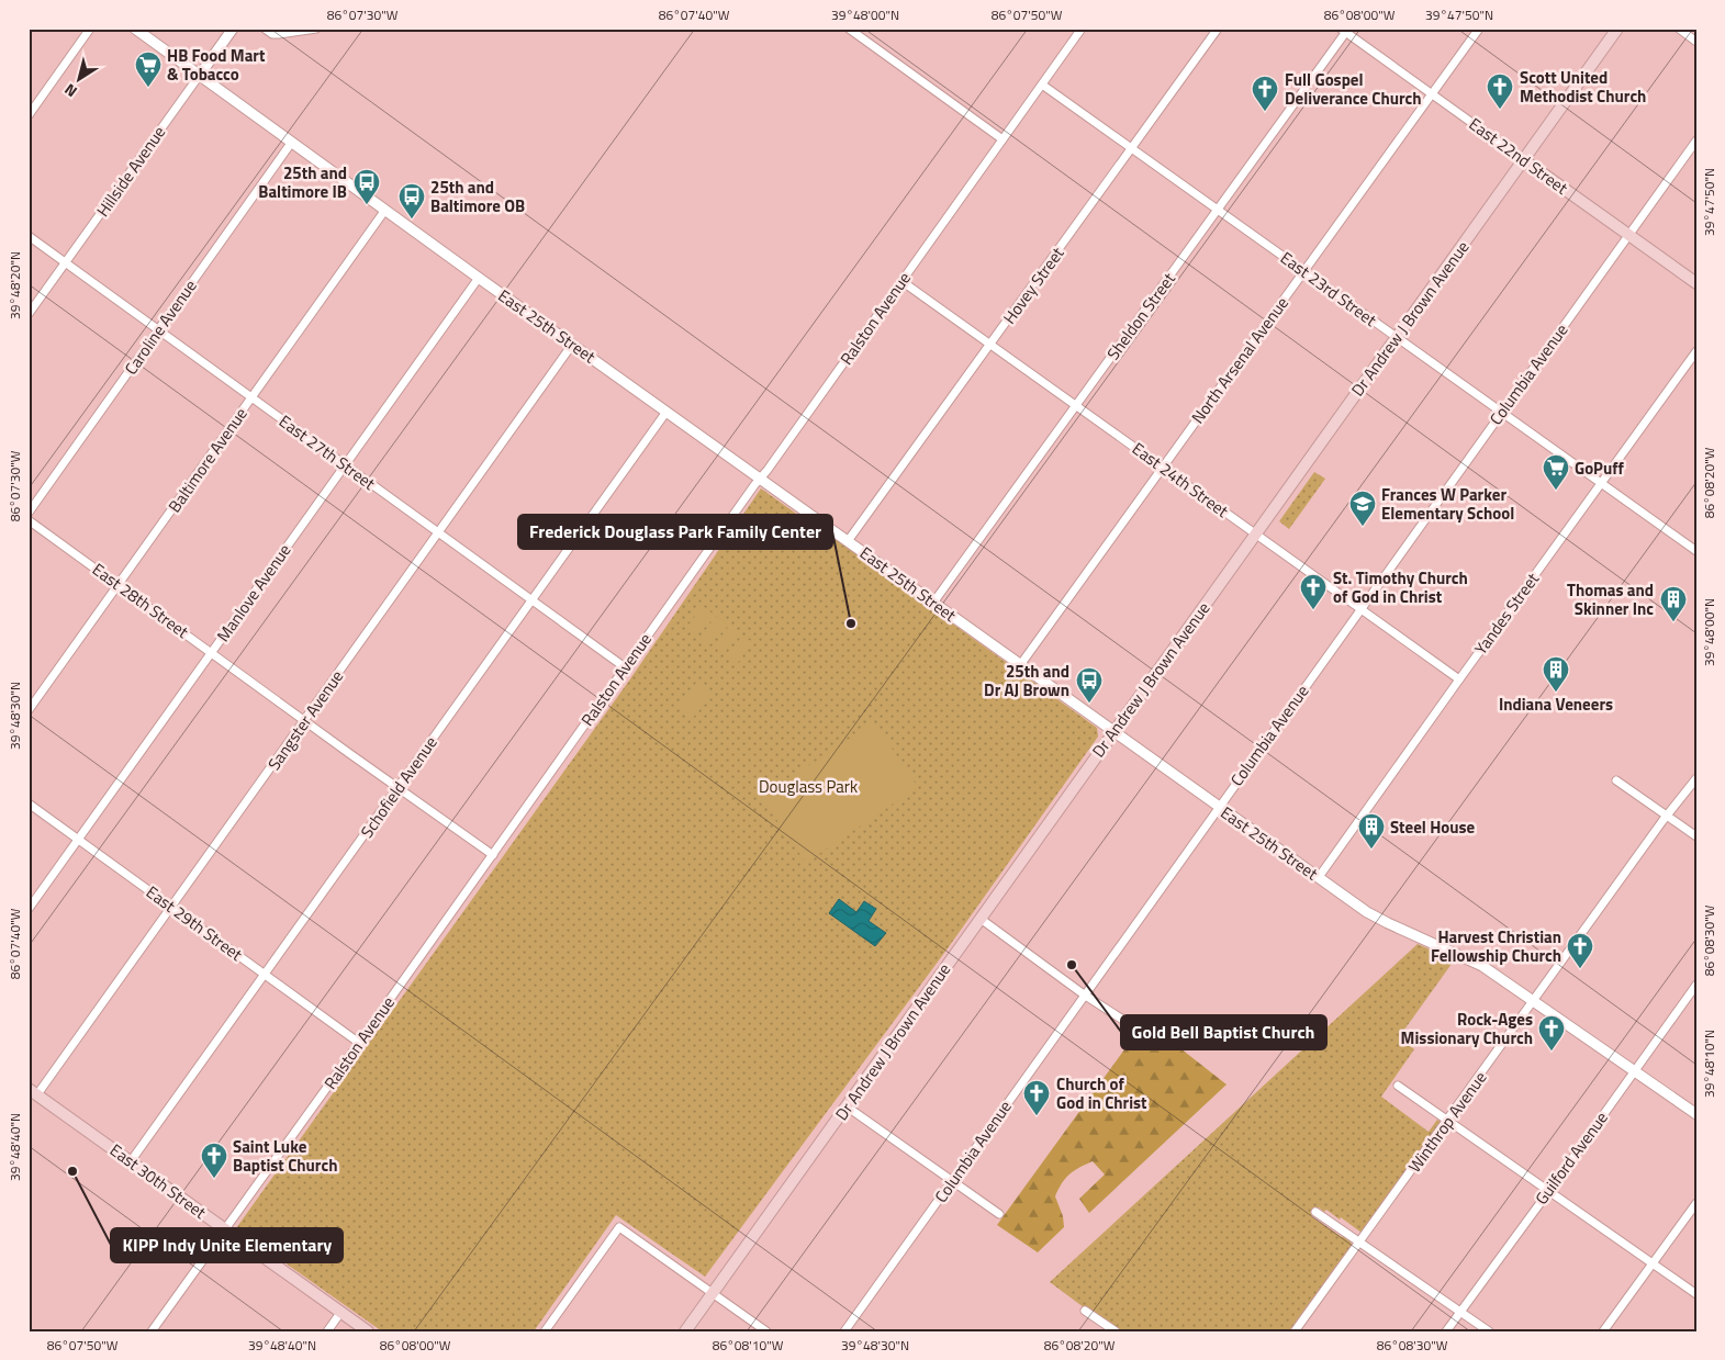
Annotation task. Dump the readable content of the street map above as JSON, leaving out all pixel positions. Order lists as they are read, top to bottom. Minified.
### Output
{"streets":{"main road":["East 22nd Street","Dr Andrew J Brown Avenue","East 30th Street"],"street":["Hillside Avenue","Hovey Street","East 23rd Street","Sheldon Street","Ralston Avenue","East 25th Street","Caroline Avenue","North Arsenal Avenue","Columbia Avenue","East 27th Street","Baltimore Avenue","East 24th Street","Manlove Avenue","East 28th Street","Yandes Street","Sangster Avenue","Schofield Avenue","East 29th Street","Winthrop Avenue","Guilford Avenue"]},"crossings":[["East 22nd Street","Sheldon Street"],["East 22nd Street","Dr Andrew J Brown Avenue"],["East 22nd Street","North Arsenal Avenue"],["East 22nd Street","Columbia Avenue"],["Hillside Avenue","East 25th Street"],["Hillside Avenue","East 27th Street"],["Hovey Street","East 23rd Street"],["Hovey Street","East 25th Street"],["Hovey Street","East 24th Street"],["East 23rd Street","Sheldon Street"],["East 23rd Street","Ralston Avenue"],["East 23rd Street","Dr Andrew J Brown Avenue"],["East 23rd Street","North Arsenal Avenue"],["East 23rd Street","Columbia Avenue"],["East 23rd Street","Yandes Street"],["Sheldon Street","East 25th Street"],["Sheldon Street","East 24th Street"],["Ralston Avenue","East 25th Street"],["Ralston Avenue","East 27th Street"],["Ralston Avenue","East 24th Street"],["Ralston Avenue","East 28th Street"],["Ralston Avenue","East 29th Street"],["Ralston Avenue","East 30th Street"],["Dr Andrew J Brown Avenue","East 25th Street"],["Dr Andrew J Brown Avenue","East 24th Street"],["East 25th Street","Caroline Avenue"],["East 25th Street","North Arsenal Avenue"],["East 25th Street","Columbia Avenue"],["East 25th Street","Baltimore Avenue"],["East 25th Street","Manlove Avenue"],["East 25th Street","Yandes Street"],["East 25th Street","Sangster Avenue"],["East 25th Street","Schofield Avenue"],["East 25th Street","Winthrop Avenue"],["East 25th Street","Guilford Avenue"],["Caroline Avenue","East 27th Street"],["North Arsenal Avenue","East 24th Street"],["Columbia Avenue","East 24th Street"],["East 27th Street","Baltimore Avenue"],["East 27th Street","Manlove Avenue"],["East 27th Street","Sangster Avenue"],["East 27th Street","Schofield Avenue"],["Baltimore Avenue","East 28th Street"],["East 24th Street","Yandes Street"],["Manlove Avenue","East 28th Street"],["Manlove Avenue","East 29th Street"],["East 28th Street","Sangster Avenue"],["East 28th Street","Schofield Avenue"],["Sangster Avenue","East 29th Street"],["Sangster Avenue","East 30th Street"],["Schofield Avenue","East 29th Street"],["Schofield Avenue","East 30th Street"]],"parks":["Douglass Park"],"places":{"supermarket":["HB Food Mart & Tobacco","GoPuff"],"church":["Scott United Methodist Church","Full Gospel Deliverance Church","St. Timothy Church of God in Christ","Harvest Christian Fellowship Church","Rock-Ages Missionary Church","Church of God in Christ","Saint Luke Baptist Church"],"bus stop":["25th and Baltimore IB","25th and Baltimore OB","25th and Dr AJ Brown"],"school or university":["Frances W Parker Elementary School"],"building":["Thomas and Skinner Inc","Indiana Veneers","Steel House"],"other":["Frederick Douglass Park Family Center","Gold Bell Baptist Church","KIPP Indy Unite Elementary"]},"north":"bottom left","coordinates":["86°07'30\"W","86°07'40\"W","39°48'00\"N","86°07'50\"W","86°08'00\"W","39°47'50\"N","39°48'20\"N","86°08'20\"W","39°48'30\"N","86°08'30\"W","39°48'10\"N","39°48'40\"N","86°08'10\"W"]}
